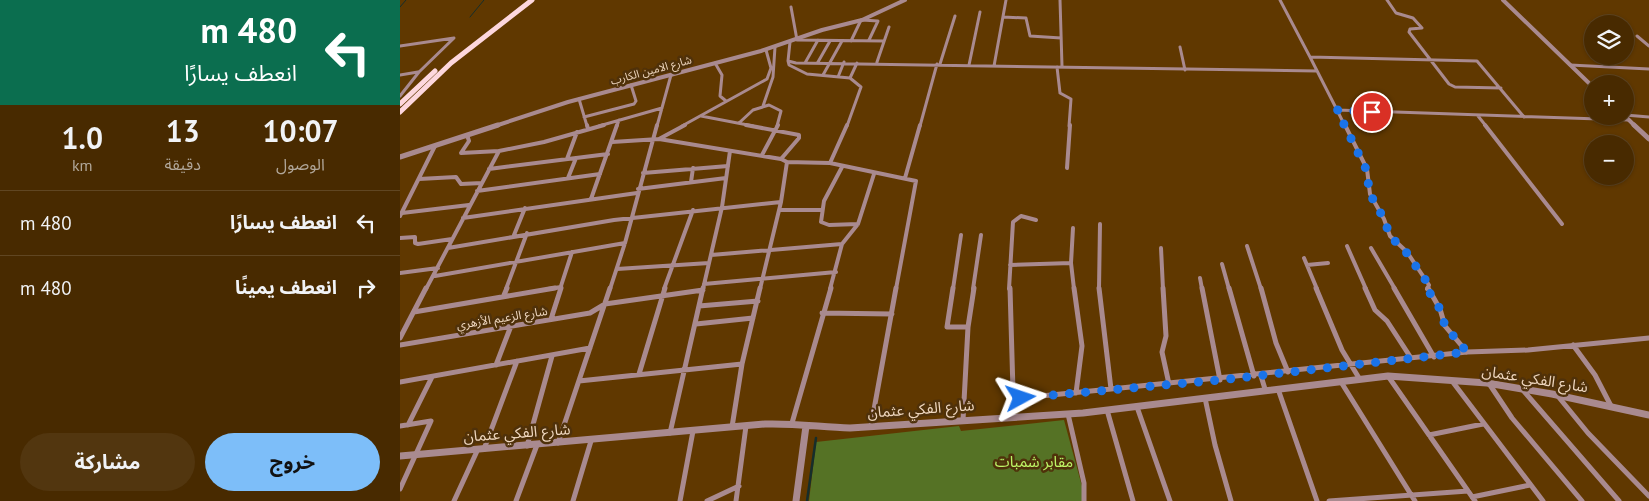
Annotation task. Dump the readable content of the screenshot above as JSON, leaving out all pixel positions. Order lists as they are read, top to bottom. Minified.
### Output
{"streets":{"street":["شارع الامين الكارب","شارع الزعيم الأزهري","شارع الفكي عثمان"]},"parks":["مقابر شمبات"],"page":{"turn":["480 m","انعطف يسارًا"],"map_buttons":["+","−"],"eta":["10:07","الوصول","13","دقيقة","1.0","km"],"list":[{"name":"انعطف يسارًا","value":"480 m"},{"name":"انعطف يمينًا","value":"480 m"}],"buttons":["خروج","مشاركة"]}}
